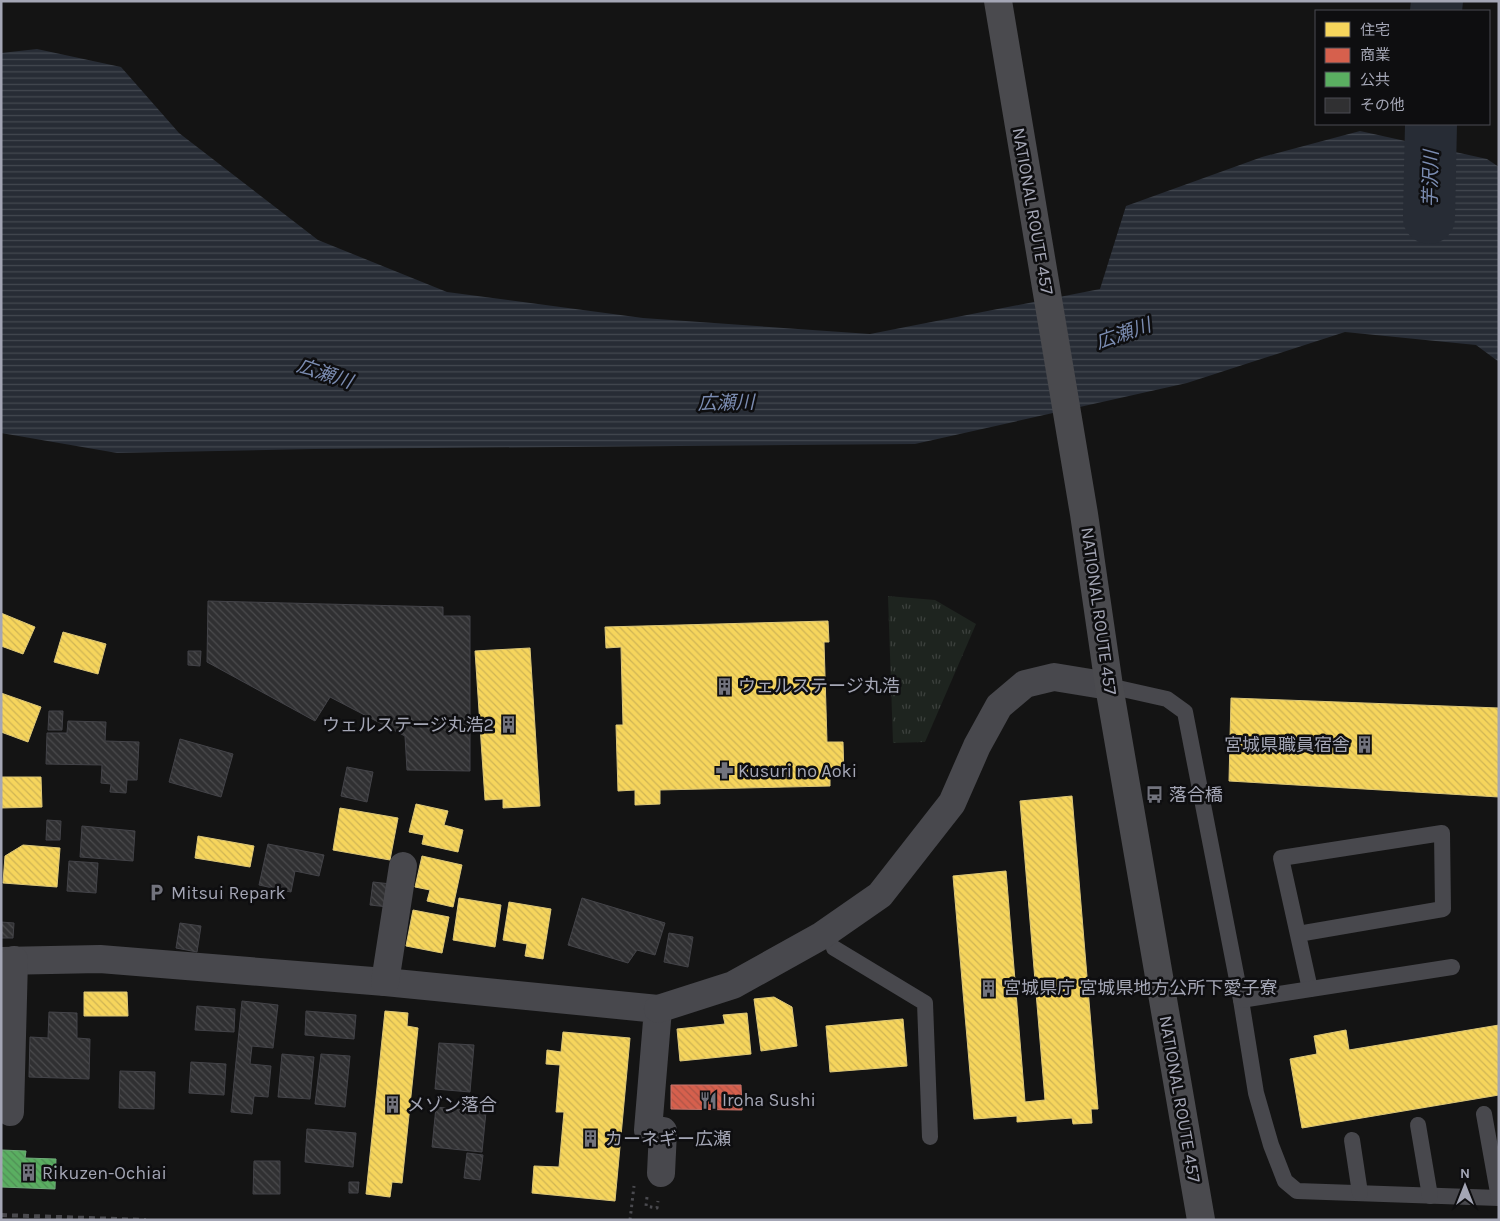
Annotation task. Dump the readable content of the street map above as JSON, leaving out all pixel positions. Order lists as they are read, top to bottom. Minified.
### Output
{"streets":{"highway":["NATIONAL ROUTE 457"]},"water":["芋沢川","広瀬川"],"places":{"building":["ウェルステージ丸浩","ウェルステージ丸浩2","宮城県職員宿舎","宮城県庁 宮城県地方公所下愛子寮","メゾン落合","カーネギー広瀬","Rikuzen-Ochiai"],"pharmacy":["Kusuri no Aoki"],"bus stop":["落合橋"],"parking":["Mitsui Repark"],"restaurant":["Iroha Sushi"]},"legend":["住宅","商業","公共","その他"],"north":"top"}
